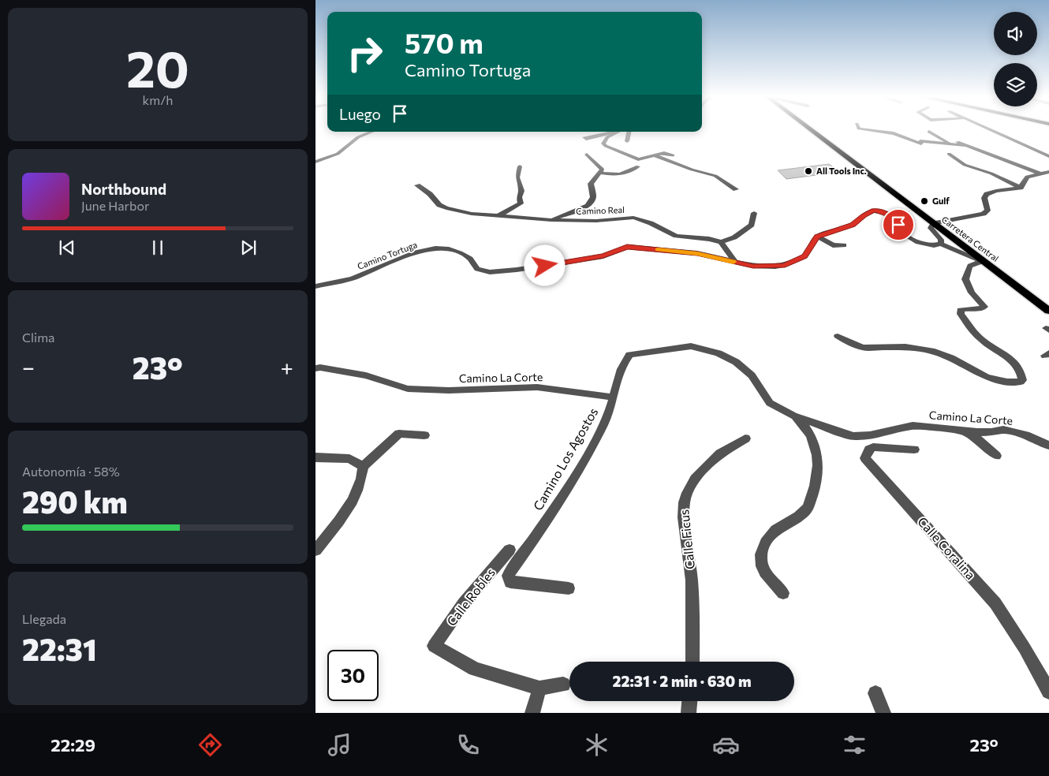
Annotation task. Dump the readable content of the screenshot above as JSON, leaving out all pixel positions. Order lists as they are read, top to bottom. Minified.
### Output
{"streets":{"highway":["Carretera Central"],"street":["Camino Real","Camino Tortuga","Camino La Corte","Camino Los Agostos","Calle Ficus","Calle Coralina","Calle Robles"]},"crossings":[["Camino La Corte","Camino Los Agostos"]],"places":["All Tools Inc.","Gulf"],"page":{"tile":[["20","km/h"],"Clima",["Autonomía · 58%","290 km"],["Llegada","22:31"]],"turn":["570 m","Camino Tortuga"],"then":"Luego","song":["Northbound","June Harbor"],"heat":["−","23°","+"],"limit":"30","trip":"22:31 · 2 min · 630 m","tabs":["22:29","23°"]}}
